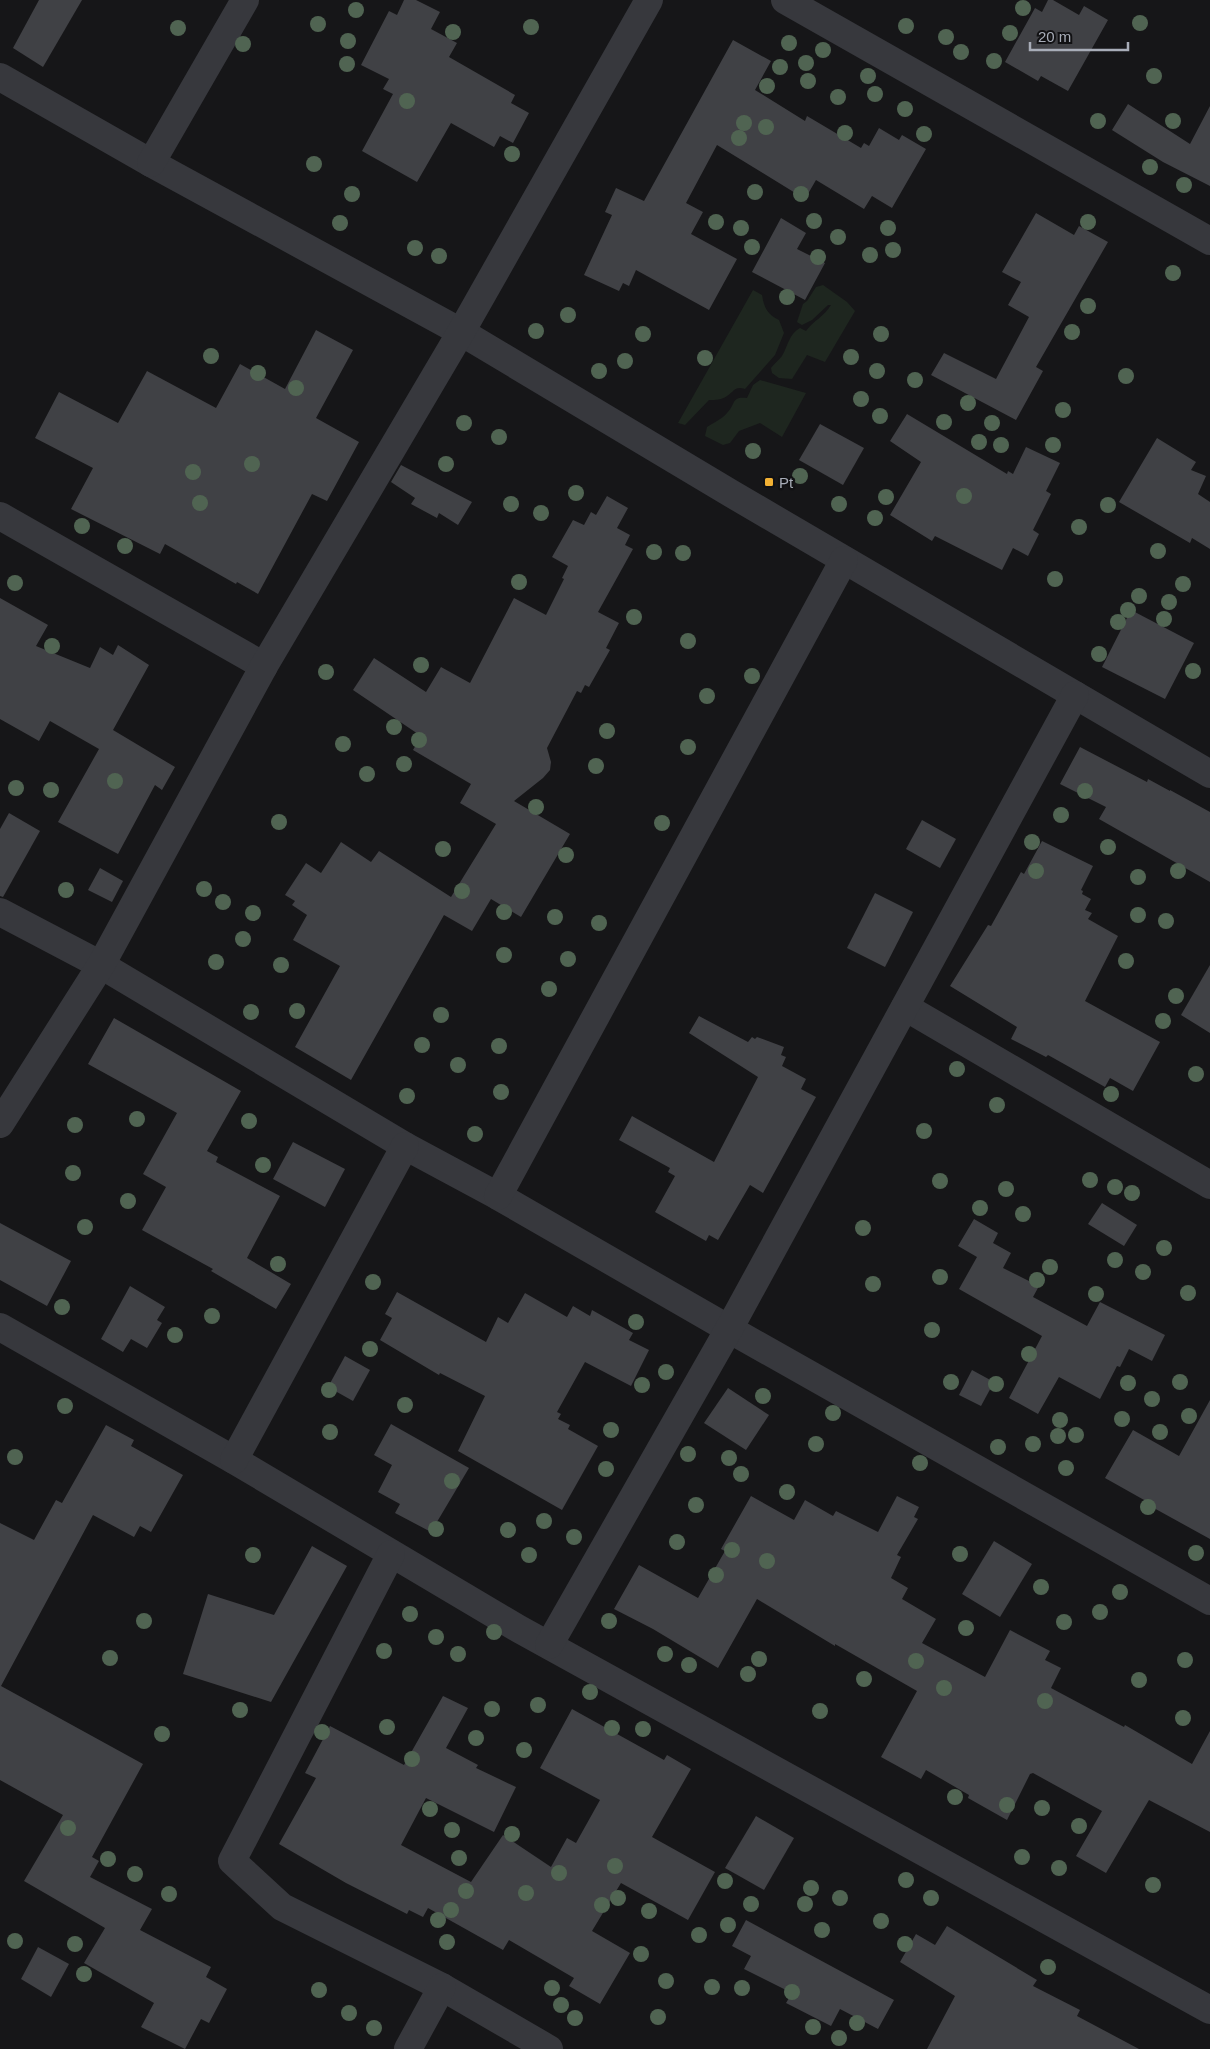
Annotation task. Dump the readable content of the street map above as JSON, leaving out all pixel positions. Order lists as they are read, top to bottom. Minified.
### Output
{"places":{"transit":["Pt"]},"scale_bar":"20 m"}
